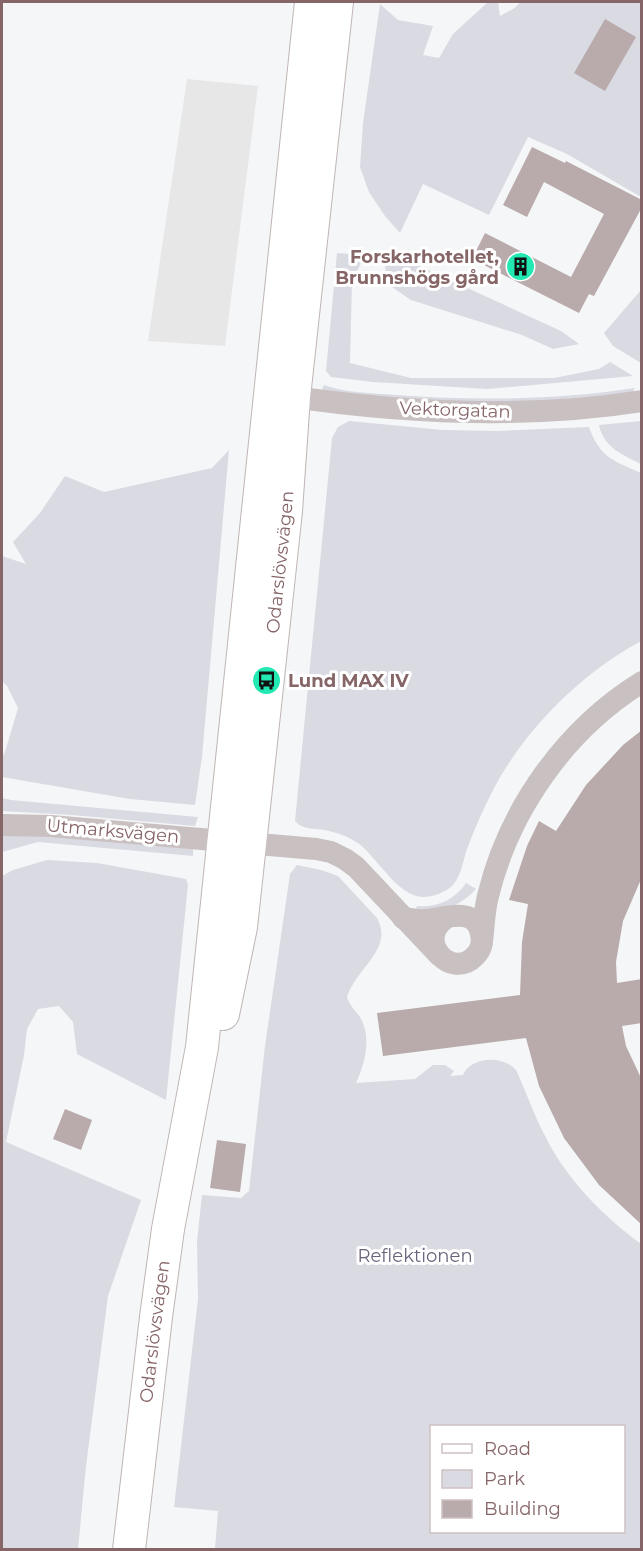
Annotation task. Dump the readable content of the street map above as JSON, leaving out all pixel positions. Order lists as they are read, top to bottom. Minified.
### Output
{"streets":{"main road":["Odarslövsvägen"],"street":["Vektorgatan","Utmarksvägen"]},"crossings":[["Vektorgatan","Odarslövsvägen"],["Odarslövsvägen","Utmarksvägen"]],"parks":["Reflektionen"],"places":{"building":["Forskarhotellet, Brunnshögs gård"],"bus stop":["Lund MAX IV"]},"legend":["Road","Park","Building"]}
